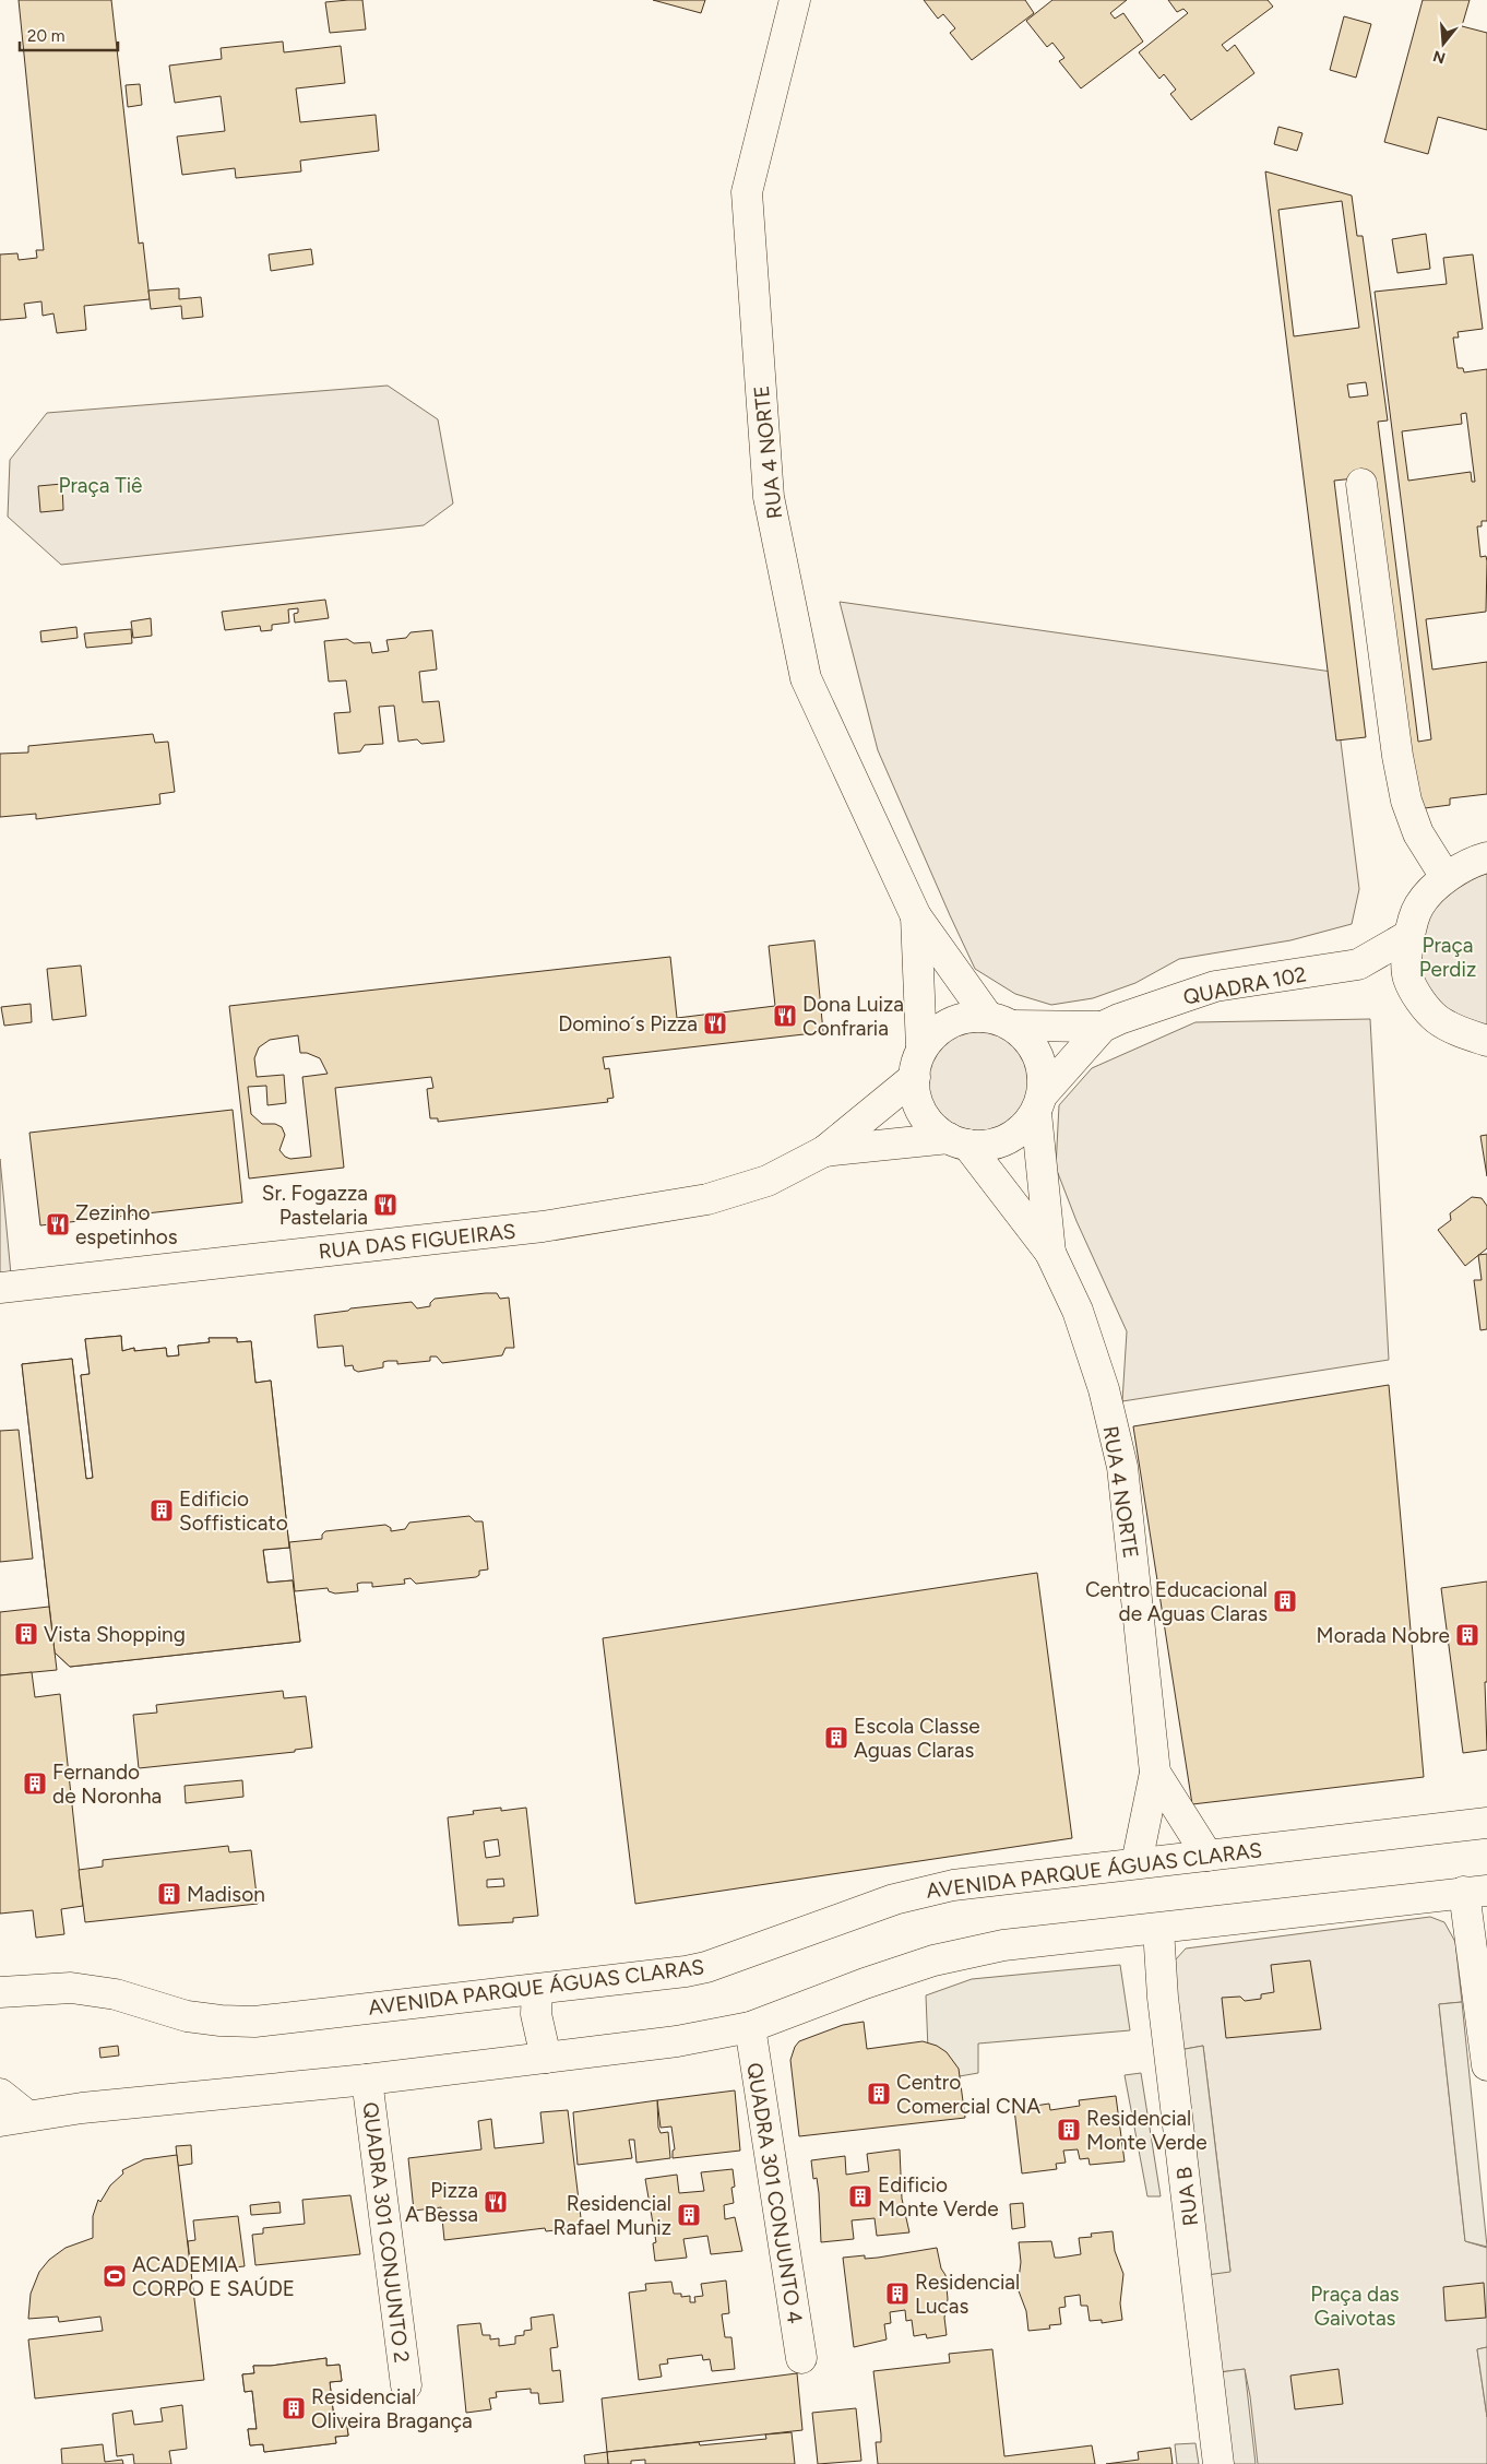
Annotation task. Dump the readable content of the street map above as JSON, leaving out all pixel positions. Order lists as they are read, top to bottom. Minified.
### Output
{"streets":{"street":["RUA 4 NORTE","QUADRA 102","RUA DAS FIGUEIRAS","AVENIDA PARQUE ÁGUAS CLARAS","QUADRA 301 CONJUNTO 4","RUA B","QUADRA 301 CONJUNTO 2"]},"crossings":[["RUA 4 NORTE","QUADRA 102"],["RUA 4 NORTE","RUA DAS FIGUEIRAS"],["RUA 4 NORTE","AVENIDA PARQUE ÁGUAS CLARAS"],["QUADRA 102","RUA DAS FIGUEIRAS"]],"parks":["Praça Tiê","Praça Perdiz","Praça das Gaivotas"],"places":{"restaurant":["Dona Luiza Confraria","Domino´s Pizza","Sr. Fogazza Pastelaria","Zezinho espetinhos","Pizza A Bessa"],"building":["Edificio Soffisticato","Centro Educacional de Aguas Claras","Vista Shopping","Morada Nobre","Escola Classe Aguas Claras","Fernando de Noronha","Madison","Centro Comercial CNA","Residencial Monte Verde","Edificio Monte Verde","Residencial Rafael Muniz","Residencial Lucas","Residencial Oliveira Bragança"],"sports":["ACADEMIA CORPO E SAÚDE"]},"scale_bar":"20 m","north":"bottom"}
